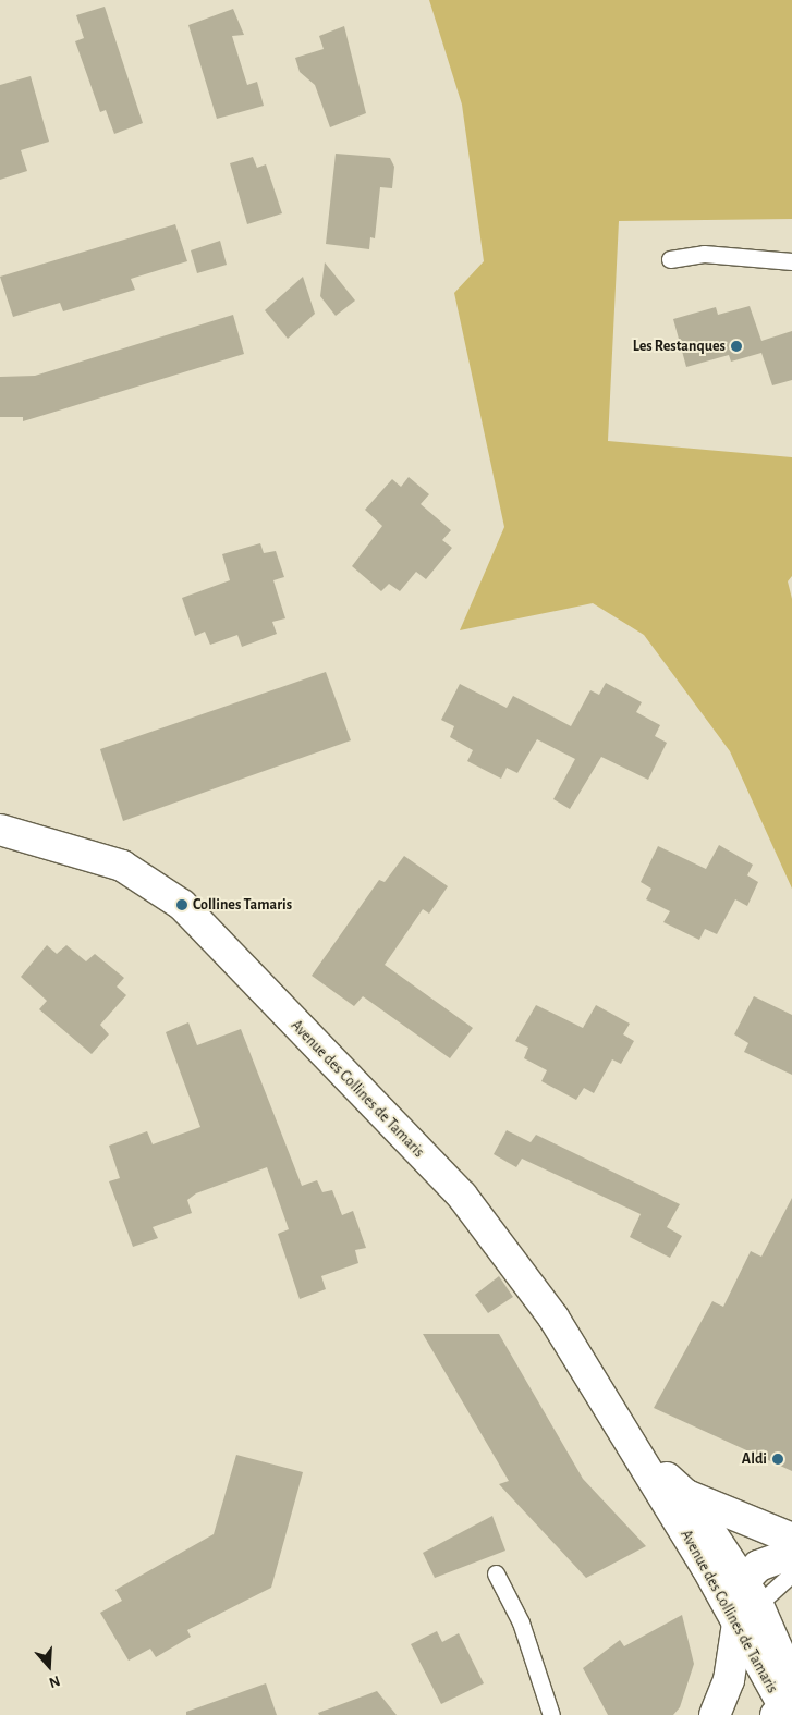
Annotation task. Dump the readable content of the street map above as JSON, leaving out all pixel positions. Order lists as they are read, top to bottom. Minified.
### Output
{"streets":{"street":["Avenue des Collines de Tamaris"]},"places":["Les Restanques","Collines Tamaris","Aldi"],"north":"bottom"}
